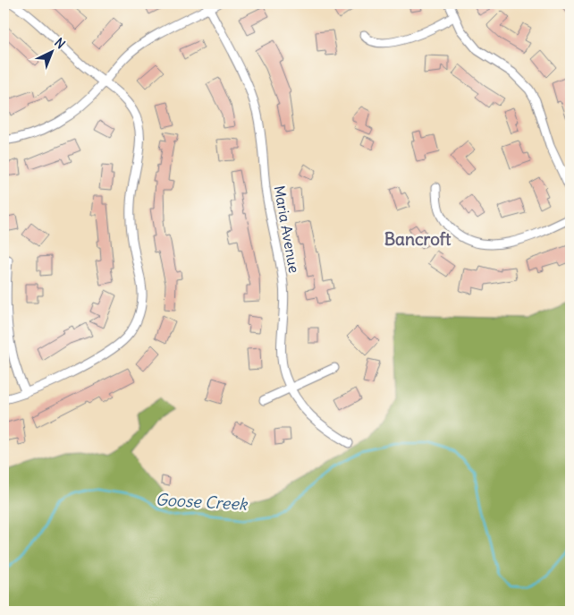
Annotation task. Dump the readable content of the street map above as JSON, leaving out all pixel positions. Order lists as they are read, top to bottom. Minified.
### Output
{"streets":{"street":["Maria Avenue"]},"districts":["Bancroft"],"water":["Goose Creek"],"north":"top right"}
